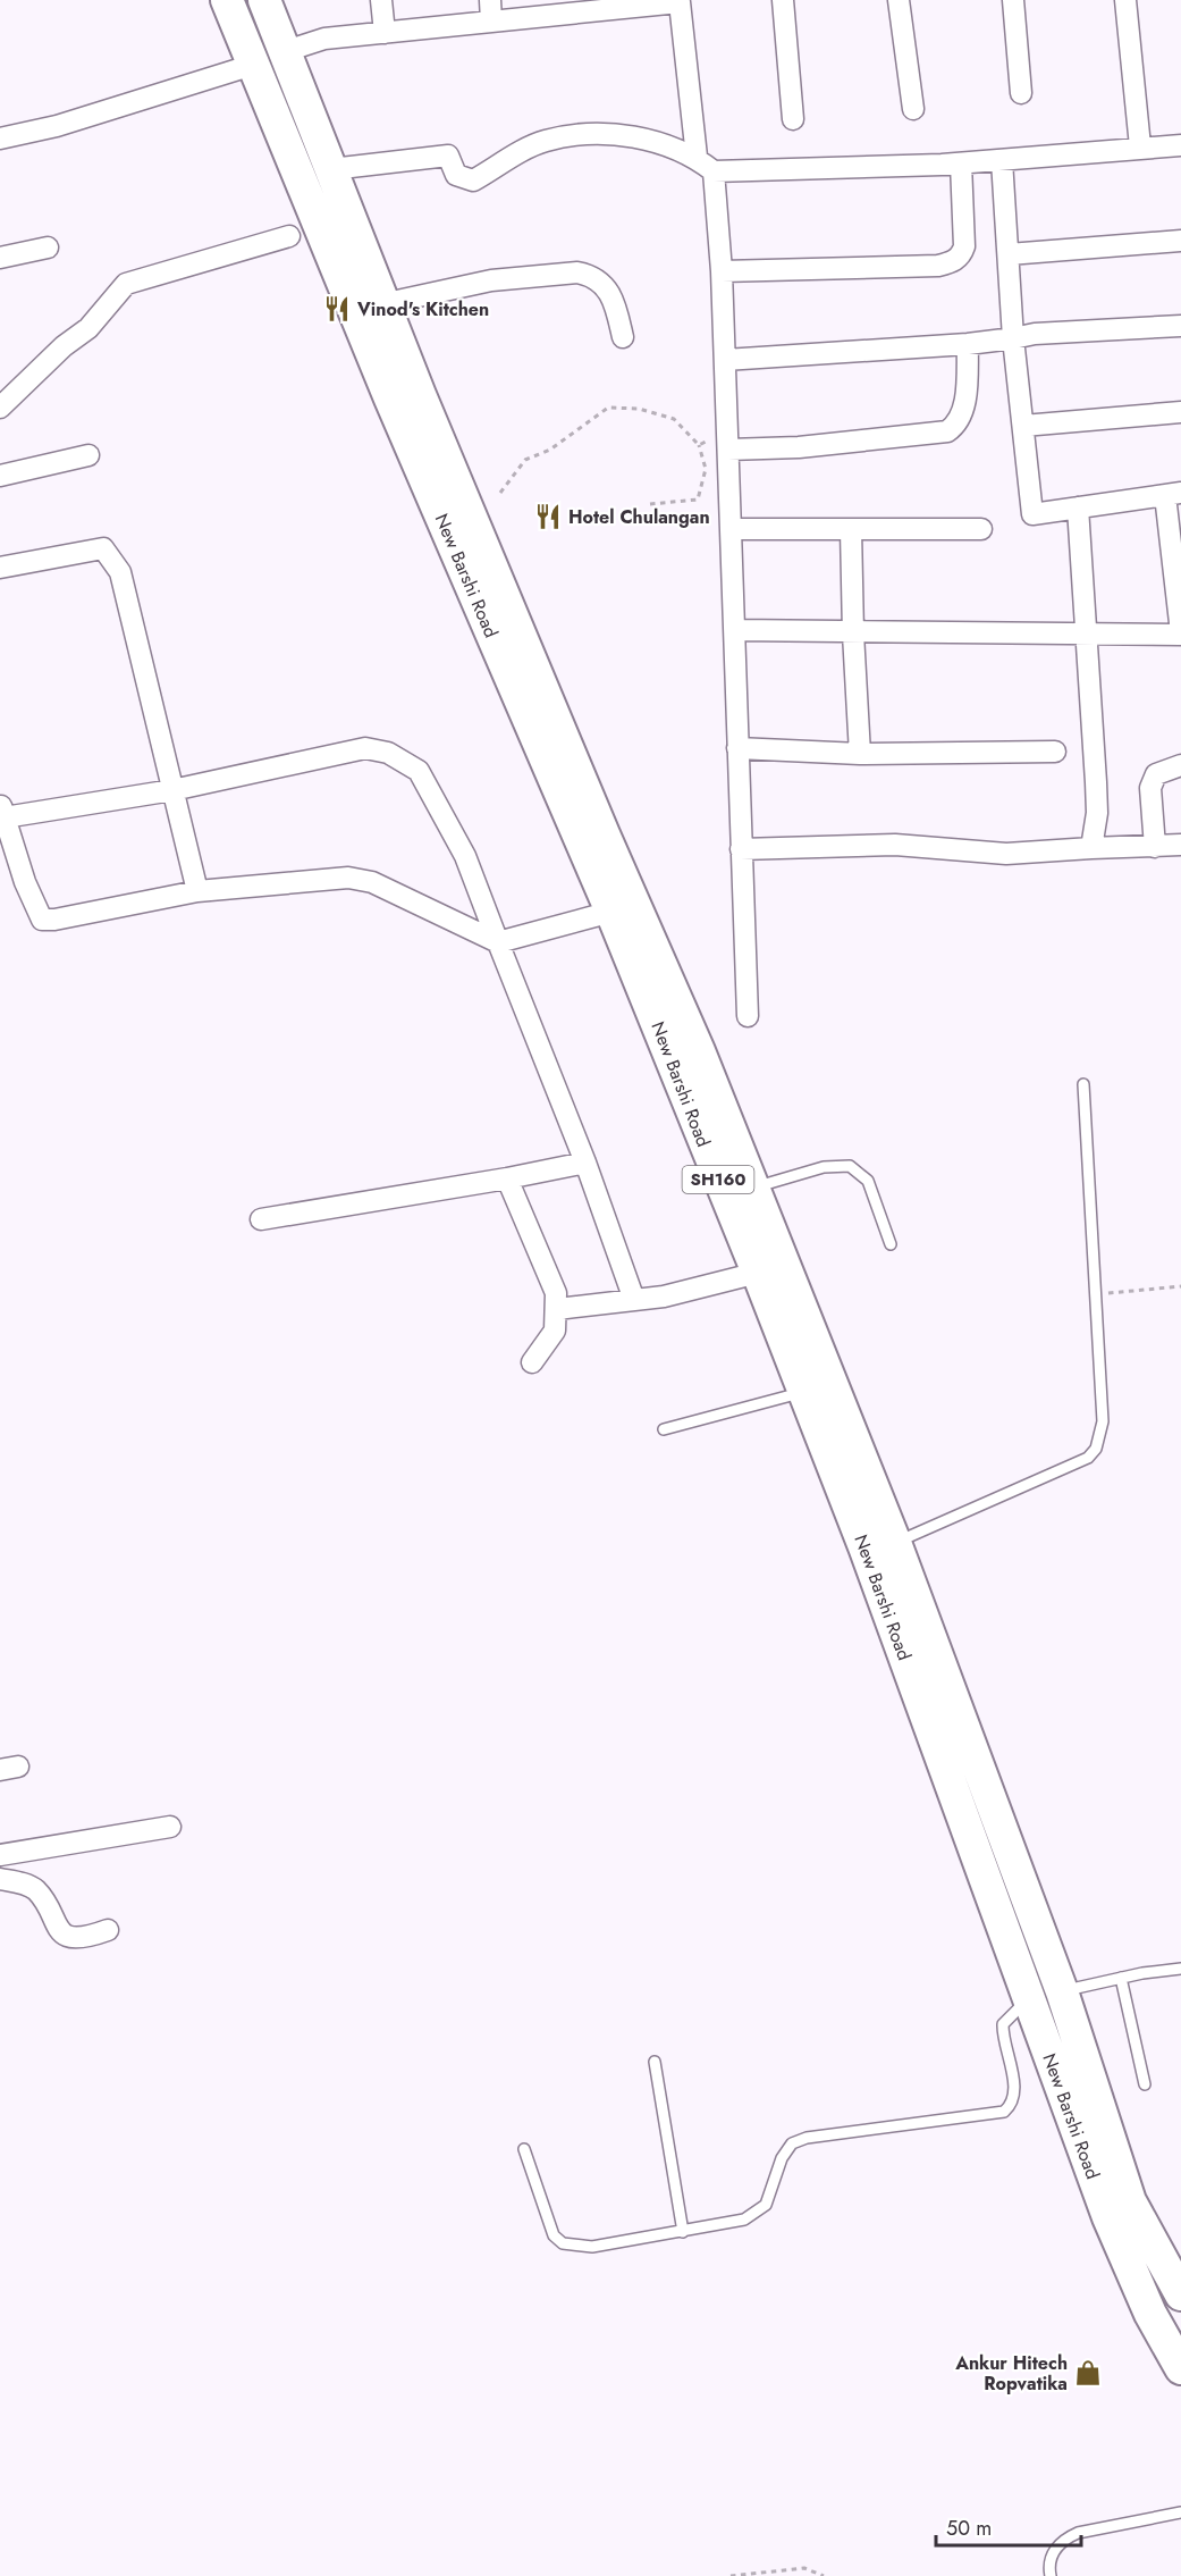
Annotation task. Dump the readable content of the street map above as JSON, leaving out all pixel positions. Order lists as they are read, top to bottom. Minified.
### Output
{"streets":{"main road":["New Barshi Road","SH160"]},"places":{"restaurant":["Vinod's Kitchen","Hotel Chulangan"],"shop":["Ankur Hitech Ropvatika"]},"scale_bar":"50 m"}
